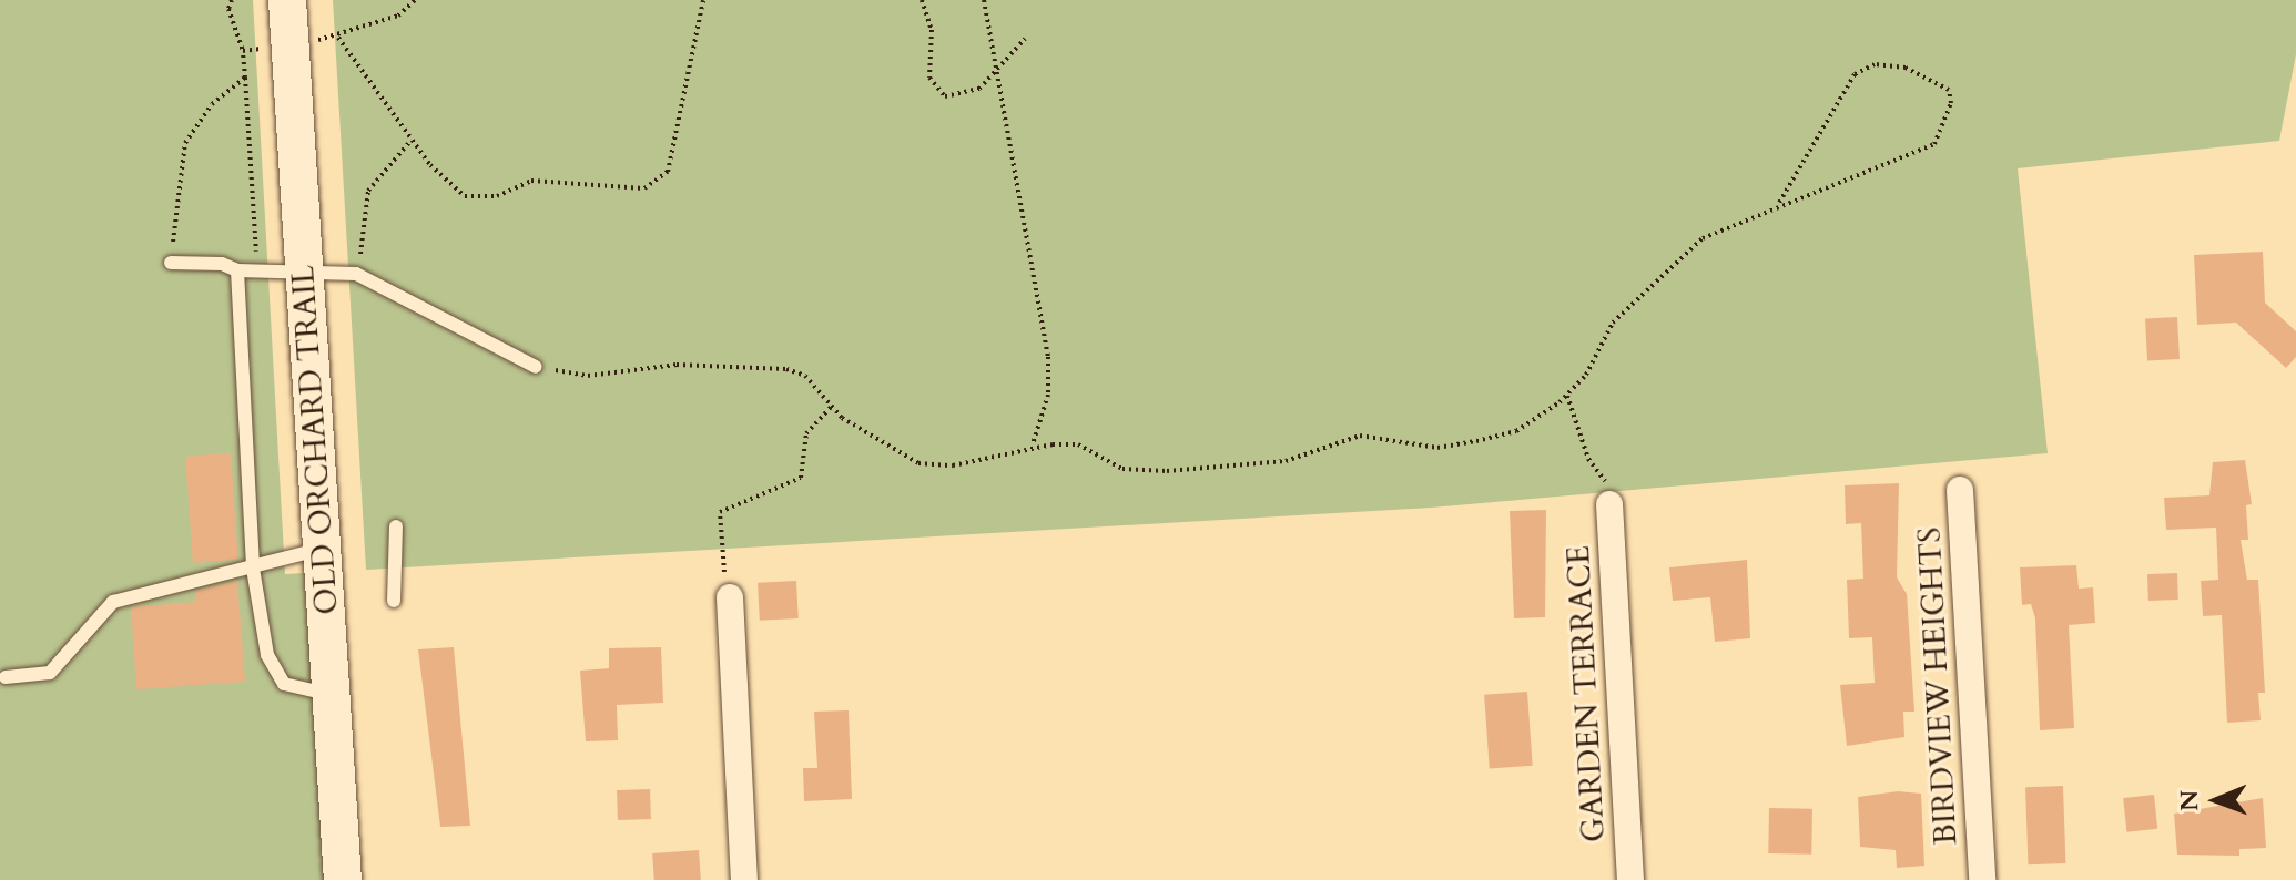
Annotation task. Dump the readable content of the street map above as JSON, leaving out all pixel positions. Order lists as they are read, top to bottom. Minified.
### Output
{"streets":{"street":["OLD ORCHARD TRAIL","BIRDVIEW HEIGHTS","GARDEN TERRACE"]},"north":"left"}
